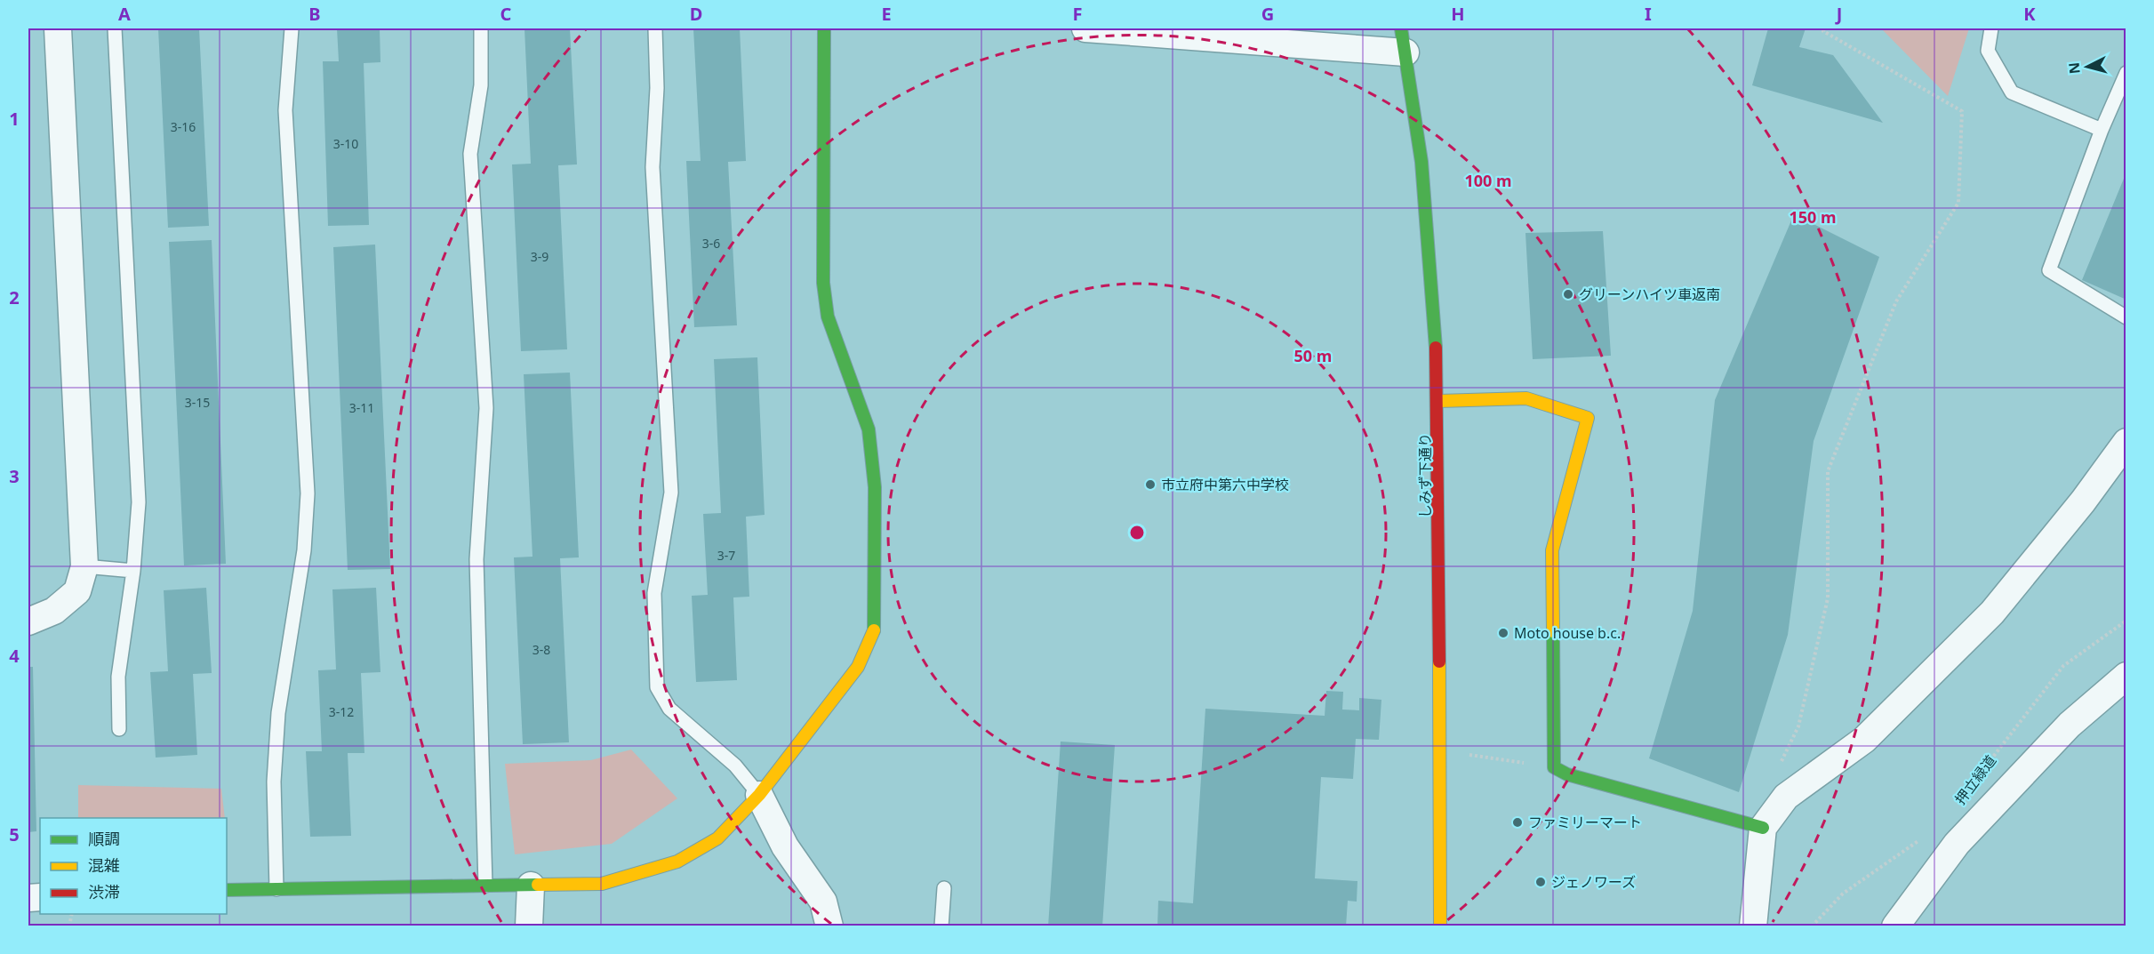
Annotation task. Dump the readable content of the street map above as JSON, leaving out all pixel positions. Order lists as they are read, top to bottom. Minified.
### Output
{"streets":{"street":["しみず下通り"],"path":["押立緑道"]},"places":["グリーンハイツ車返南","市立府中第六中学校","Moto house b.c.","ファミリーマート","ジェノワーズ"],"house_numbers":["3-16","3-10","3-6","3-9","3-15","3-11","3-7","3-8","3-12"],"legend":["順調","混雑","渋滞"],"north":"left","grid":{"columns":["A","B","C","D","E","F","G","H","I","J","K"],"rows":["1","2","3","4","5"]},"rings":["100 m","150 m","50 m"]}
